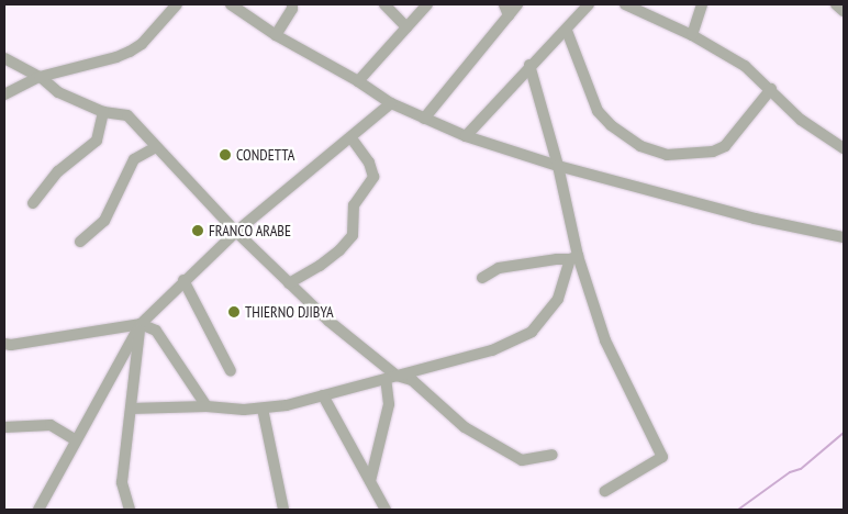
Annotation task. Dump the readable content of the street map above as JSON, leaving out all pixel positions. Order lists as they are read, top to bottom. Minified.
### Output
{"places":["CONDETTA","FRANCO ARABE","THIERNO DJIBYA"]}
